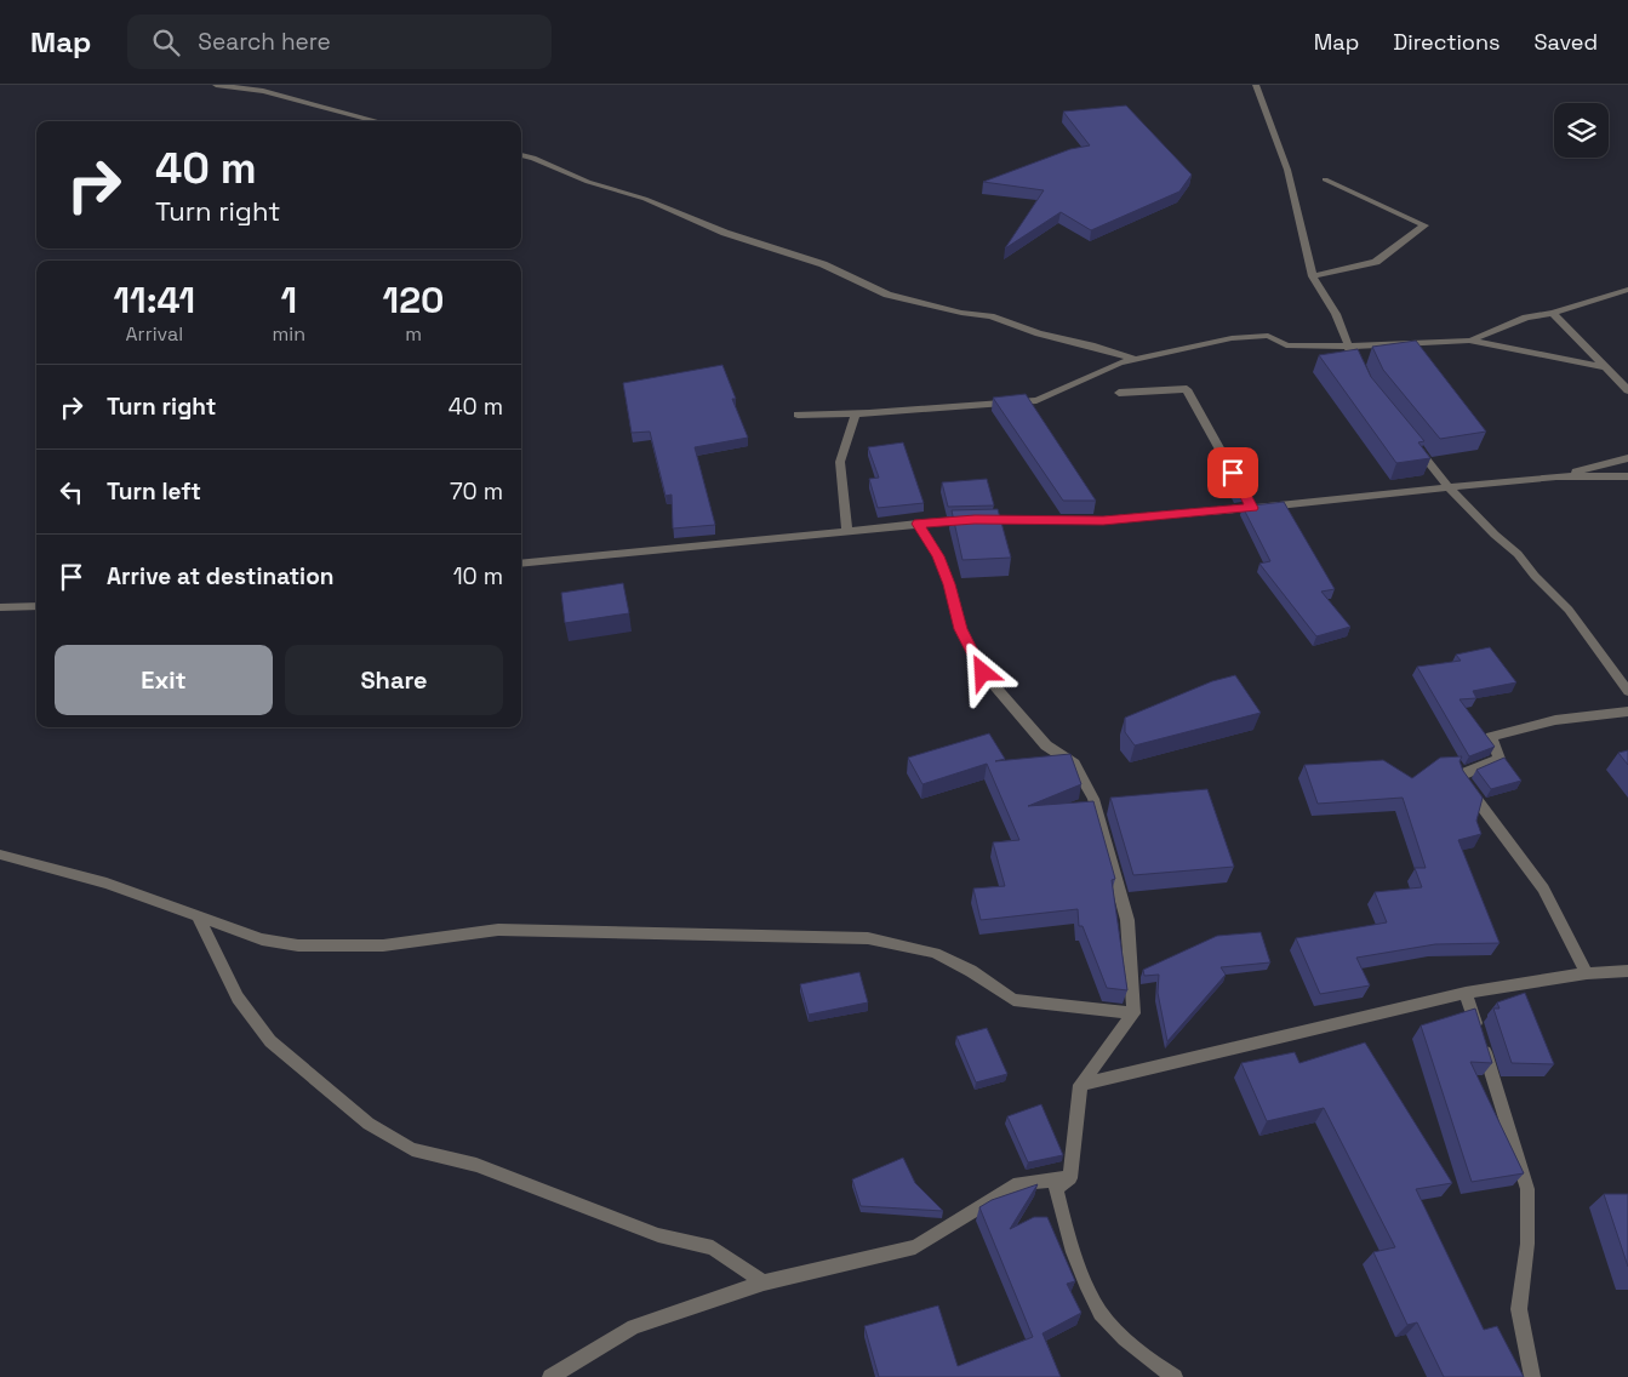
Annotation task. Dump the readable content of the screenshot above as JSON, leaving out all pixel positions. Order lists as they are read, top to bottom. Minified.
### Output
{"page":{"header":"Map","search":"Search here","nav":["Map","Directions","Saved"],"turn":["40 m","Turn right"],"eta":["11:41","Arrival","1","min","120","m"],"list":[{"name":"Turn right","value":"40 m"},{"name":"Turn left","value":"70 m"},{"name":"Arrive at destination","value":"10 m"}],"buttons":["Exit","Share"]}}
